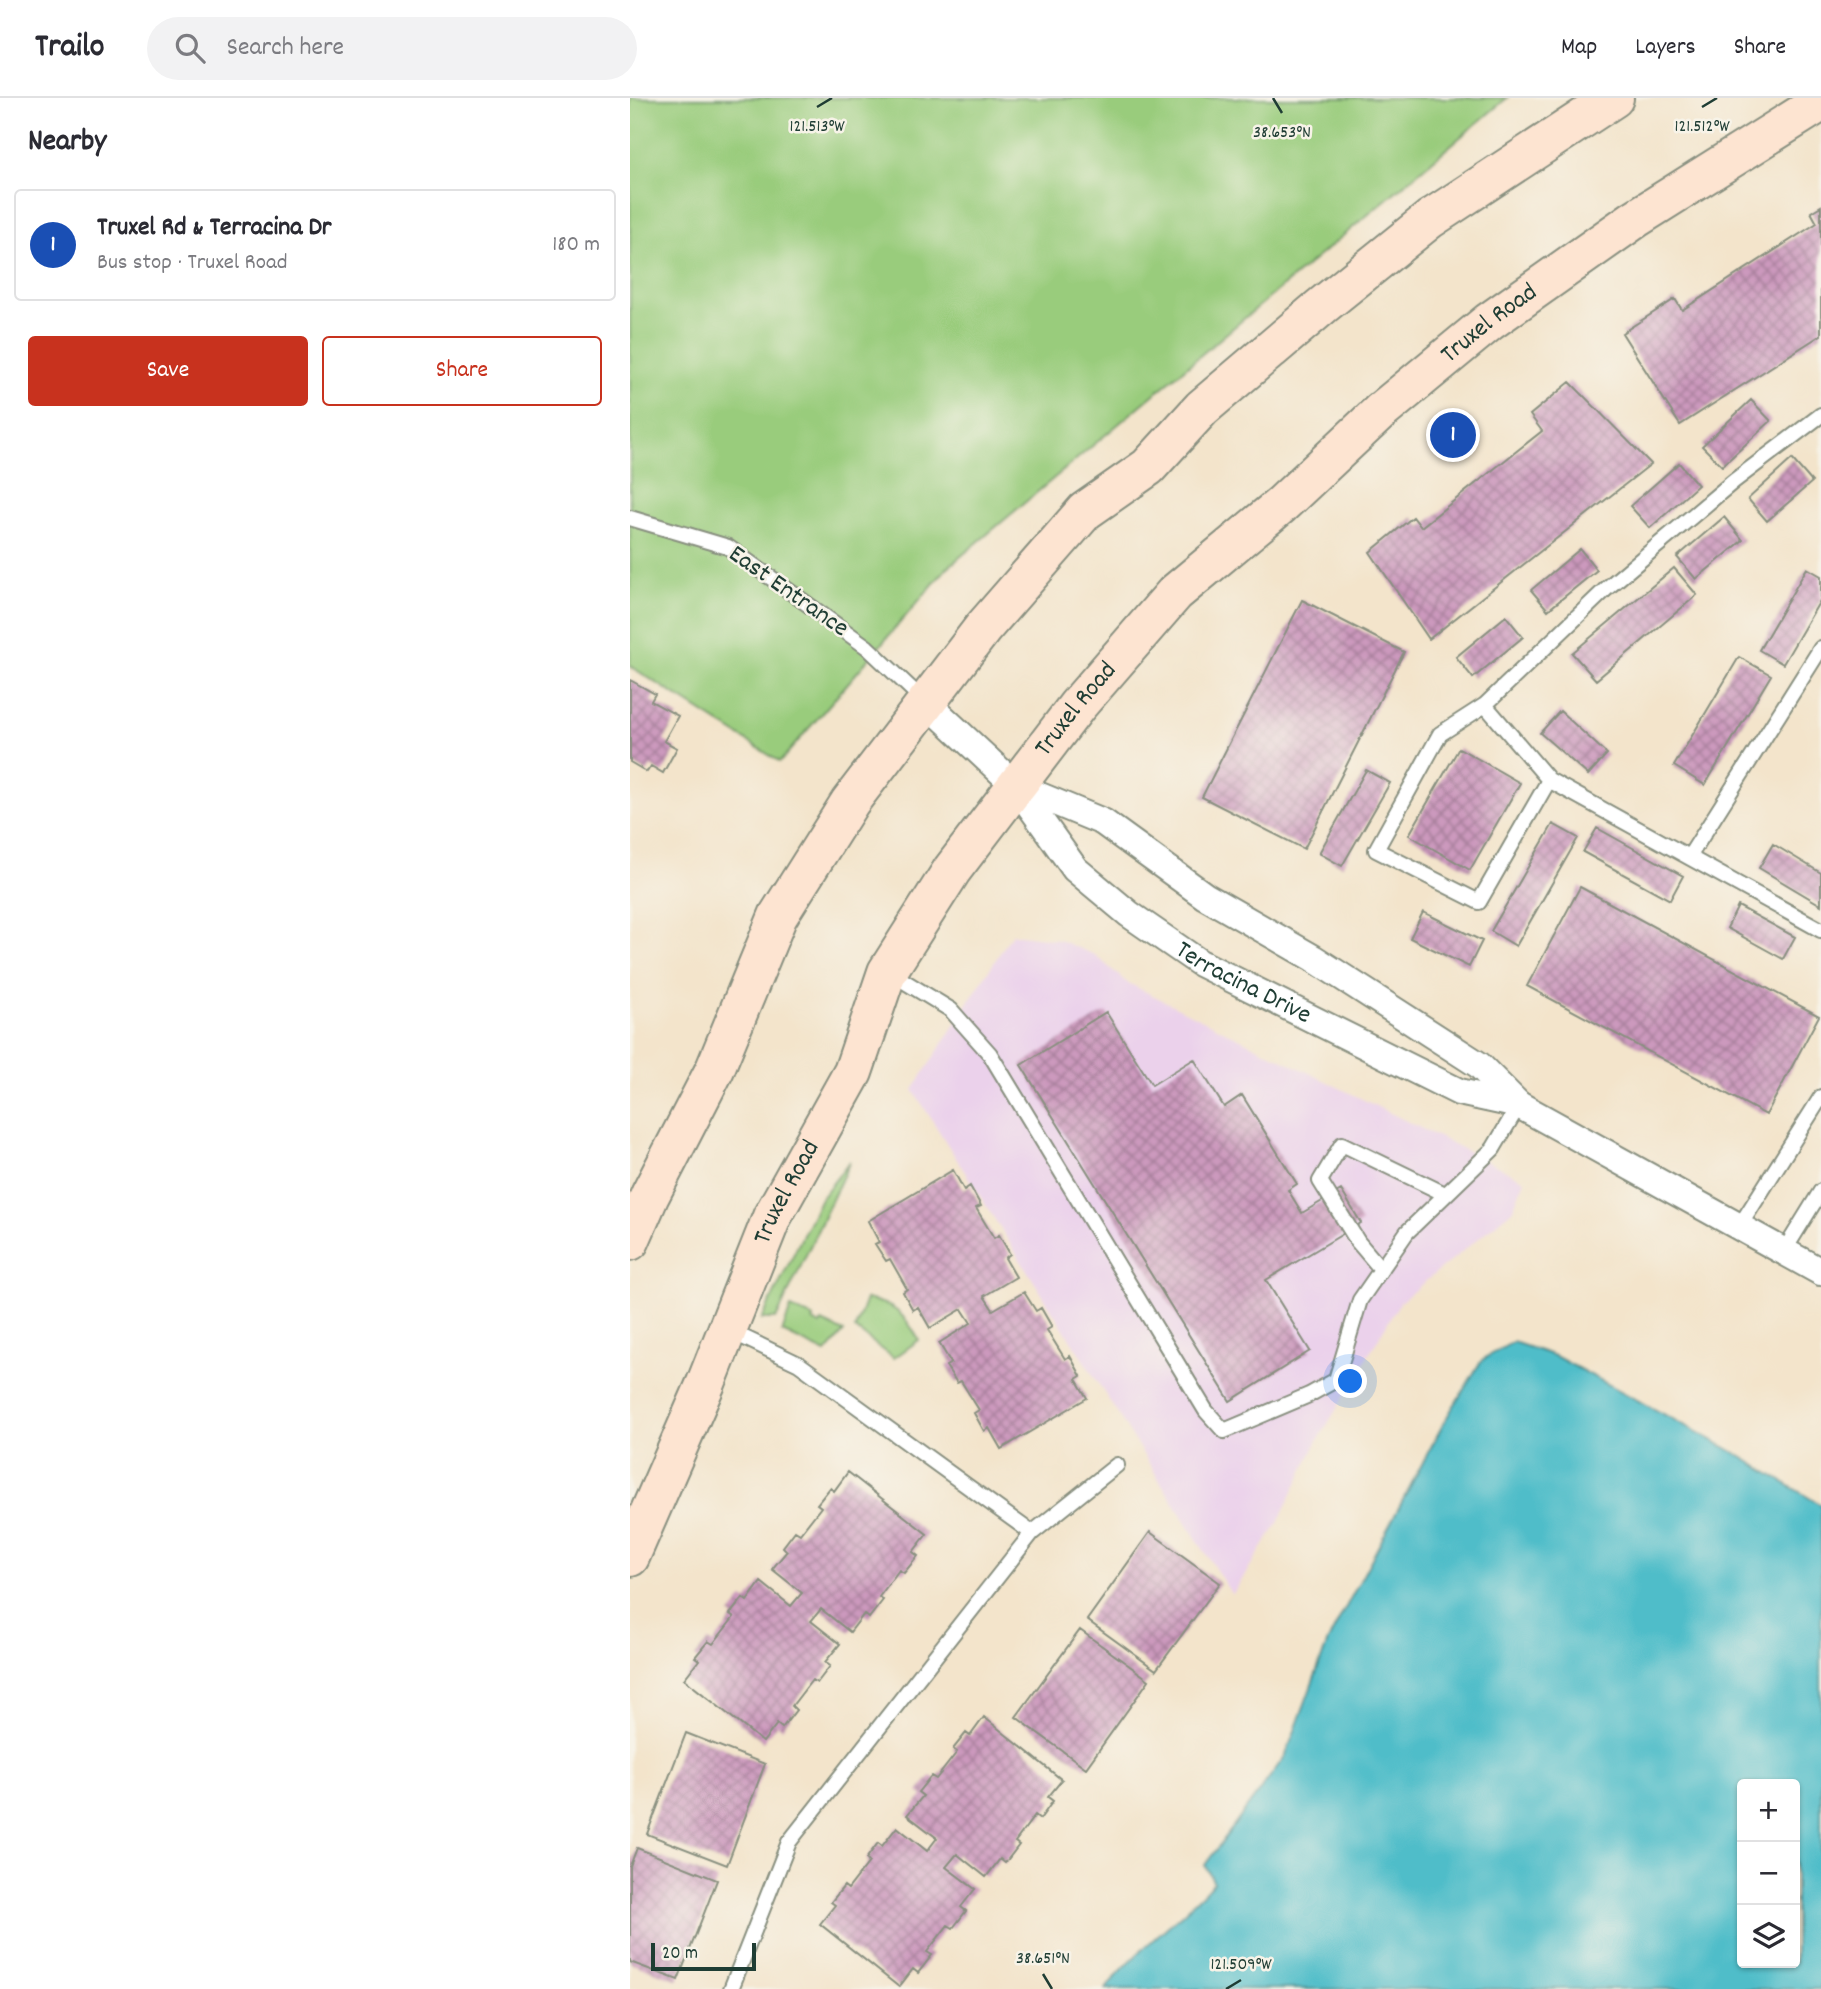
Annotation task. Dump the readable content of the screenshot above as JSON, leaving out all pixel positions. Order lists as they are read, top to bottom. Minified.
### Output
{"streets":{"main road":["Truxel Road"],"street":["Terracina Drive"],"lane":["East Entrance"]},"crossings":[["Truxel Road","Terracina Drive"],["East Entrance","Terracina Drive"]],"scale_bar":"20 m","page":{"header":"Trailo","search":"Search here","nav":["Map","Layers","Share"],"heading":"Nearby","list":[{"mark":"1","name":"Truxel Rd & Terracina Dr","note":"Bus stop · Truxel Road","value":"180 m"}],"buttons":["Save","Share"],"pins":"1","map_buttons":["+","−"],"scale":"20 m"},"coordinates":["121.513°W","121.512°W","38.653°N","38.651°N","121.509°W"]}
